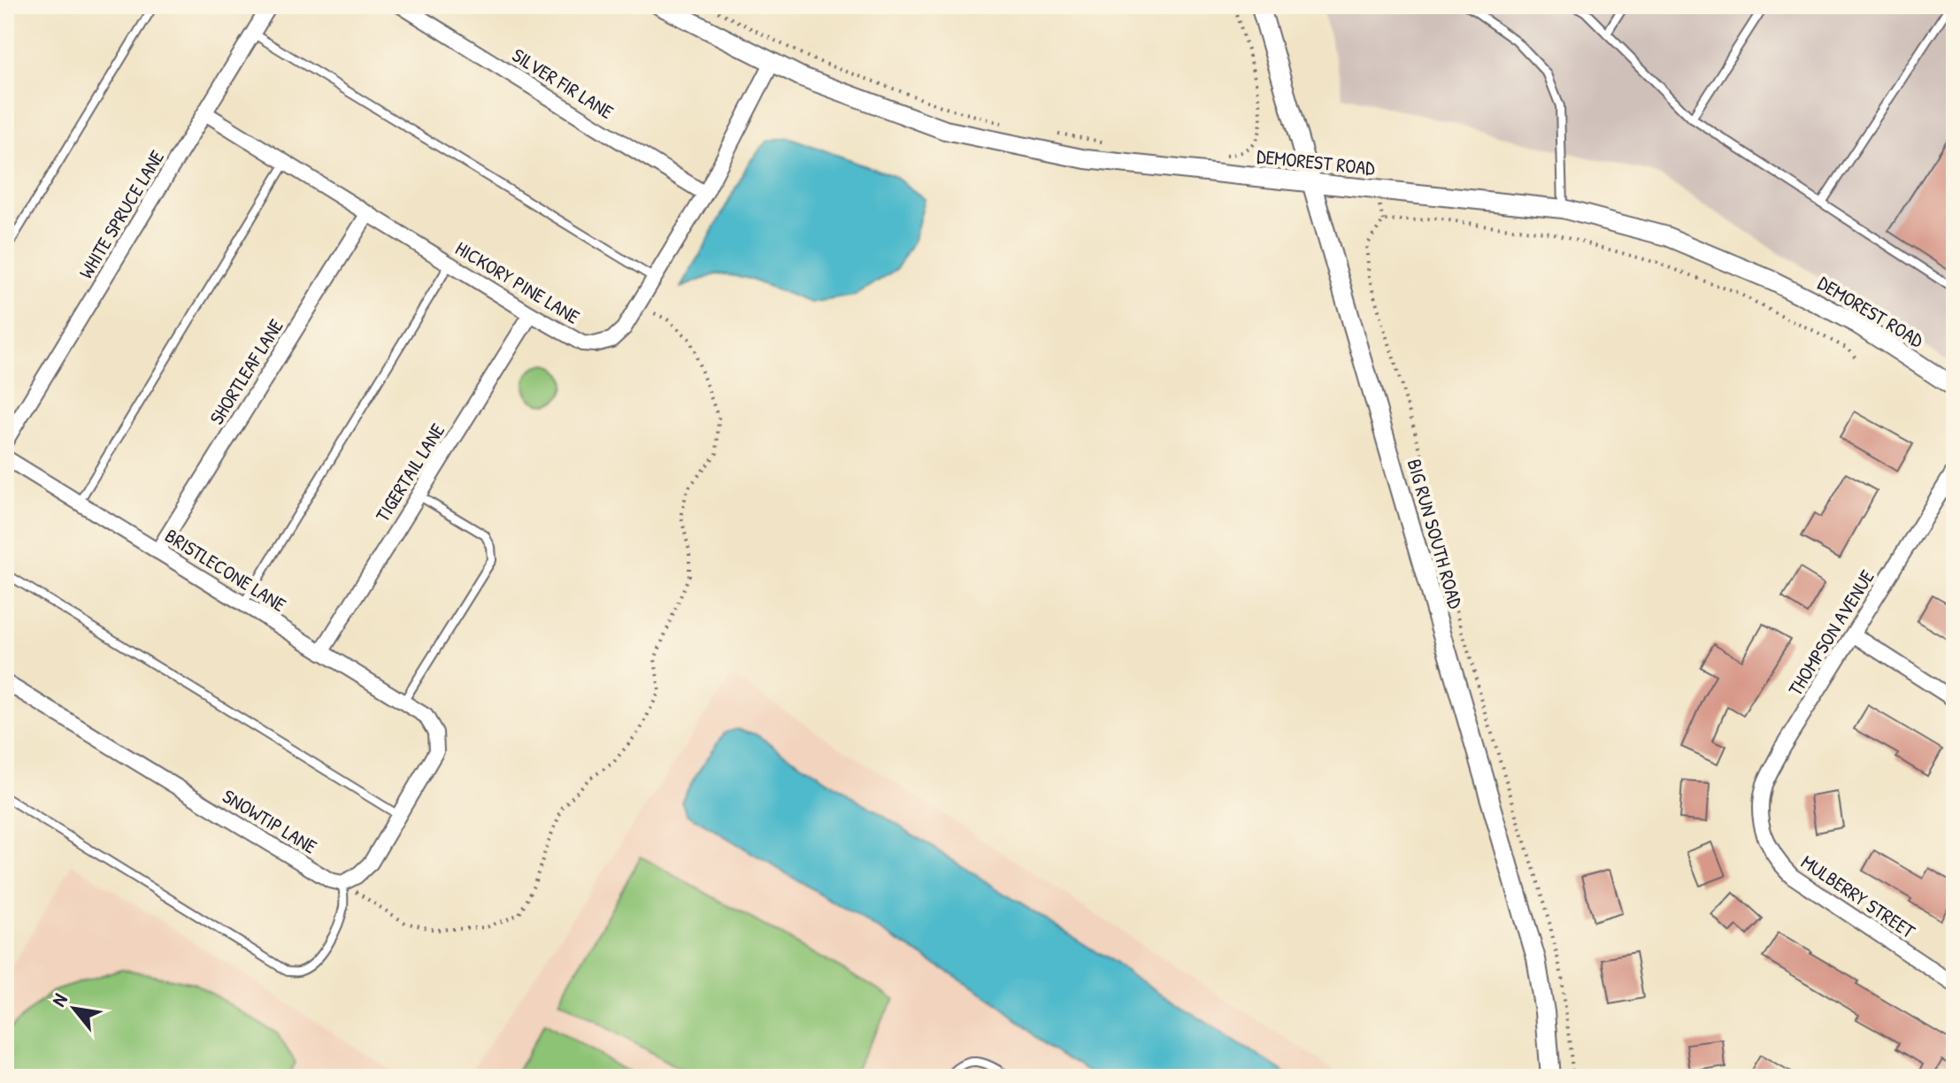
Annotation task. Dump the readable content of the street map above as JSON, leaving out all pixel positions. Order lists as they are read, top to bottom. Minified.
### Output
{"streets":{"street":["SILVER FIR LANE","DEMOREST ROAD","WHITE SPRUCE LANE","HICKORY PINE LANE","SHORTLEAF LANE","TIGERTAIL LANE","BIG RUN SOUTH ROAD","BRISTLECONE LANE","THOMPSON AVENUE","SNOWTIP LANE","MULBERRY STREET"]},"crossings":[["SILVER FIR LANE","HICKORY PINE LANE"],["DEMOREST ROAD","HICKORY PINE LANE"],["DEMOREST ROAD","BIG RUN SOUTH ROAD"],["WHITE SPRUCE LANE","HICKORY PINE LANE"],["HICKORY PINE LANE","SHORTLEAF LANE"],["HICKORY PINE LANE","TIGERTAIL LANE"],["SHORTLEAF LANE","BRISTLECONE LANE"],["TIGERTAIL LANE","BRISTLECONE LANE"],["THOMPSON AVENUE","MULBERRY STREET"]],"north":"top left"}
